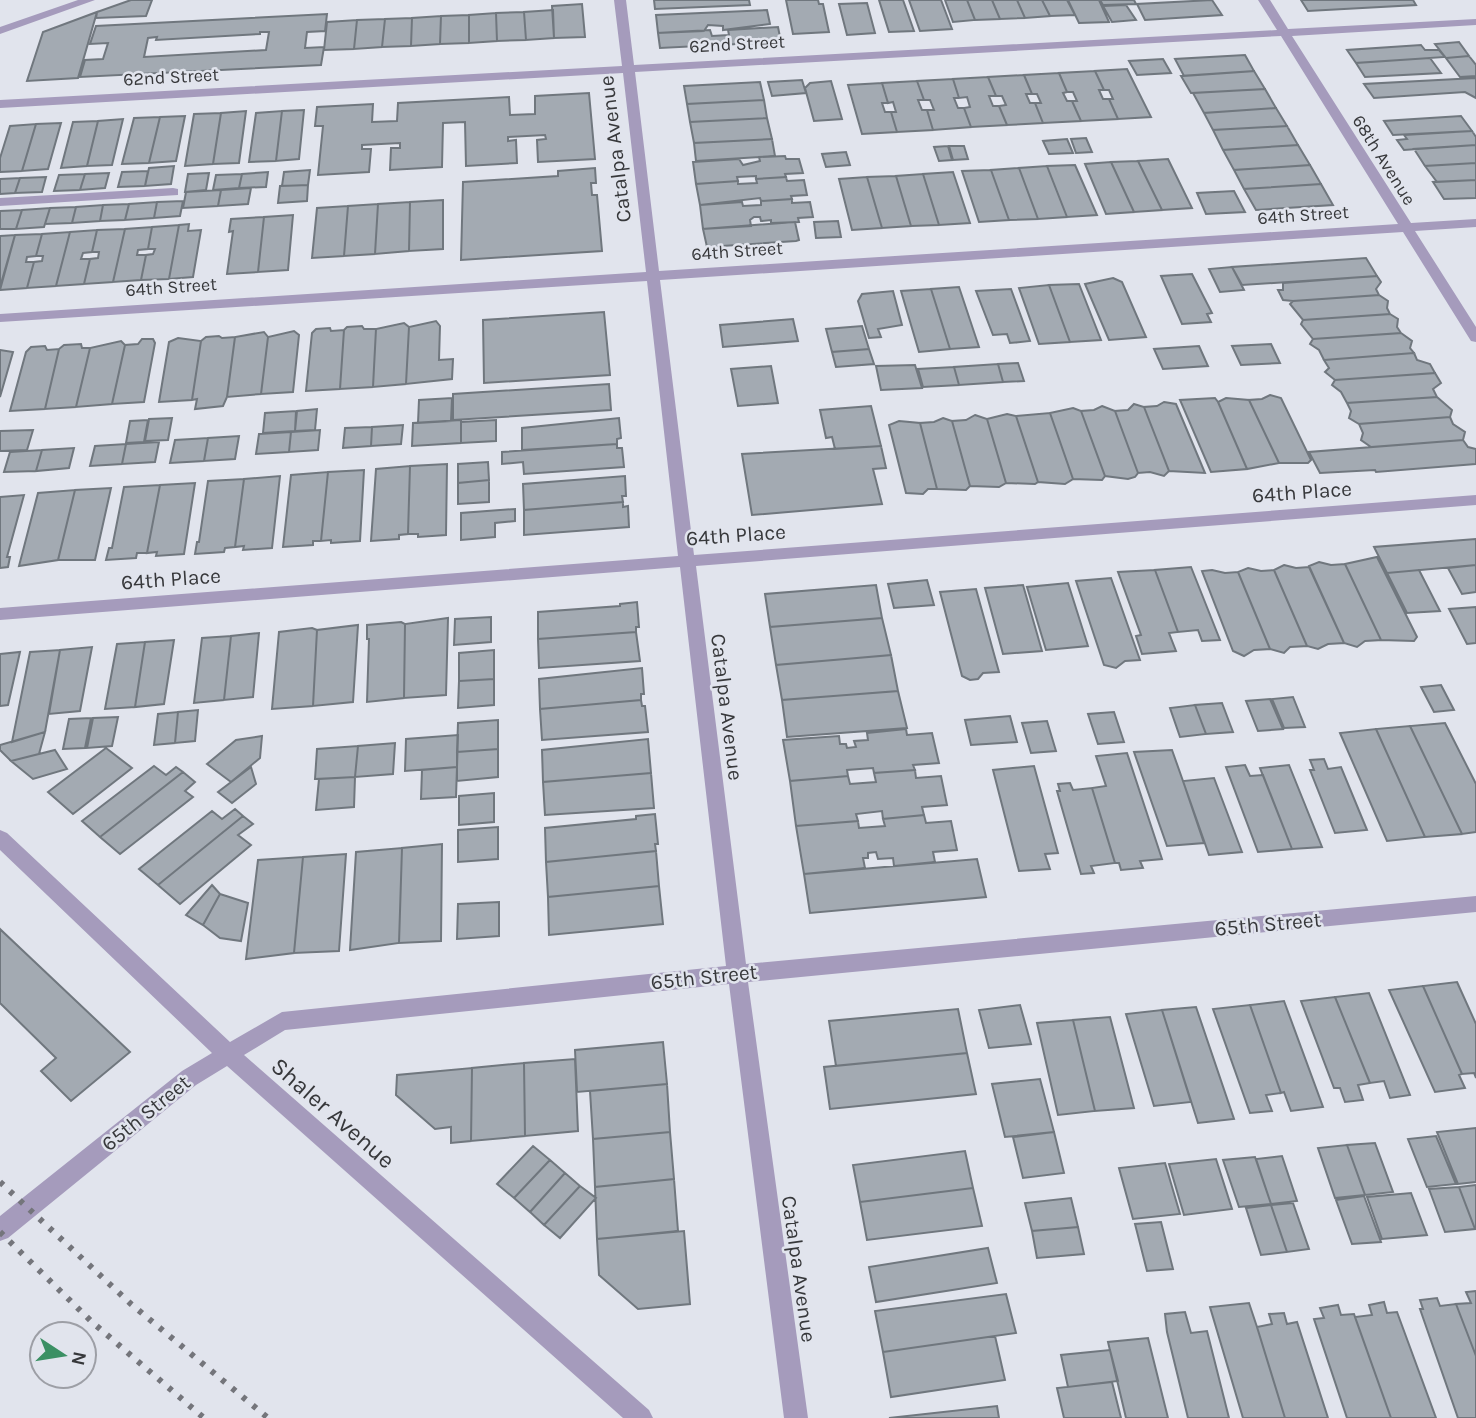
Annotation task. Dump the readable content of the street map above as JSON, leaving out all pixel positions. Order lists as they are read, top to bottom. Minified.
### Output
{"streets":{"street":["62nd Street","Catalpa Avenue","68th Avenue","64th Street","64th Place","65th Street","Shaler Avenue"]},"crossings":[["62nd Street","Catalpa Avenue"],["62nd Street","68th Avenue"],["Catalpa Avenue","64th Street"],["Catalpa Avenue","64th Place"],["Catalpa Avenue","65th Street"],["68th Avenue","64th Street"],["65th Street","Shaler Avenue"]],"north":"right"}
